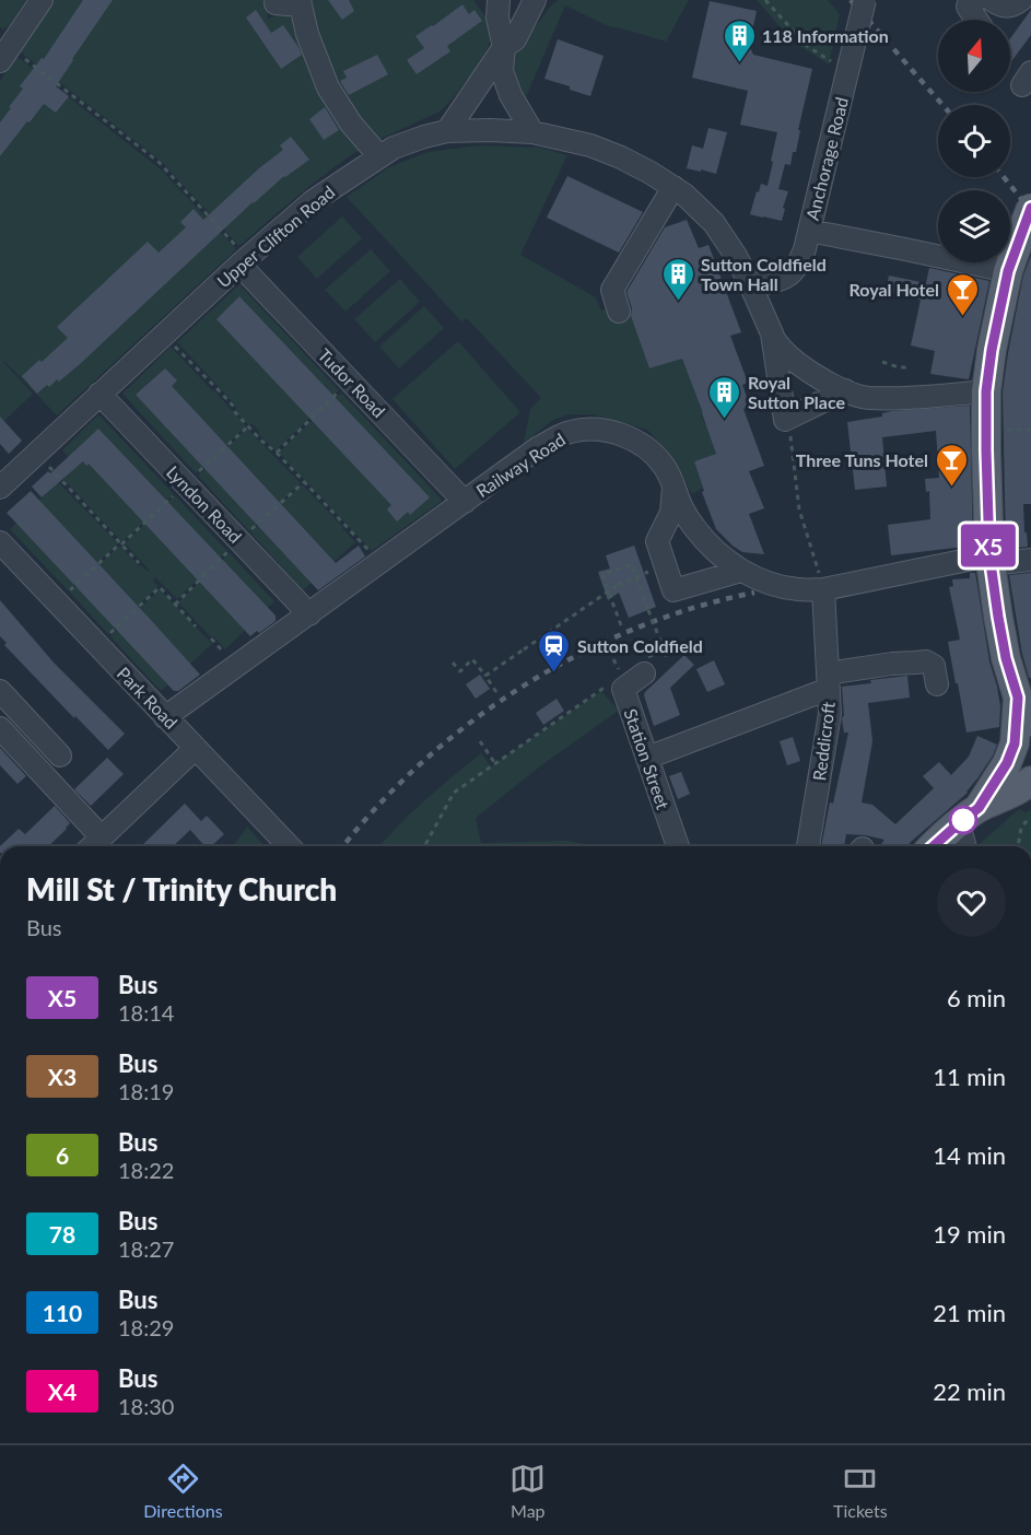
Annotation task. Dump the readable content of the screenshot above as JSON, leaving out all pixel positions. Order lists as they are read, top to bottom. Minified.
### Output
{"streets":{"street":["Anchorage Road","Upper Clifton Road","Tudor Road","Railway Road","Lyndon Road","Park Road","Reddicroft","Station Street"]},"crossings":[["Anchorage Road","Upper Clifton Road"],["Upper Clifton Road","Tudor Road"],["Upper Clifton Road","Lyndon Road"],["Tudor Road","Railway Road"],["Railway Road","Lyndon Road"],["Railway Road","Park Road"],["Railway Road","Reddicroft"]],"places":{"building":["118 Information","Sutton Coldfield Town Hall","Royal Sutton Place"],"bar":["Royal Hotel","Three Tuns Hotel"],"station":["Sutton Coldfield"]},"lines":["bus line X5"],"north":"top","page":{"on_map":"X5","heading":["Mill St / Trinity Church","Bus"],"list":[{"mark":"X5","name":"Bus","note":"18:14","value":"6 min"},{"mark":"X3","name":"Bus","note":"18:19","value":"11 min"},{"mark":"6","name":"Bus","note":"18:22","value":"14 min"},{"mark":"78","name":"Bus","note":"18:27","value":"19 min"},{"mark":"110","name":"Bus","note":"18:29","value":"21 min"},{"mark":"X4","name":"Bus","note":"18:30","value":"22 min"}],"tabs":["Directions","Map","Tickets"]}}
